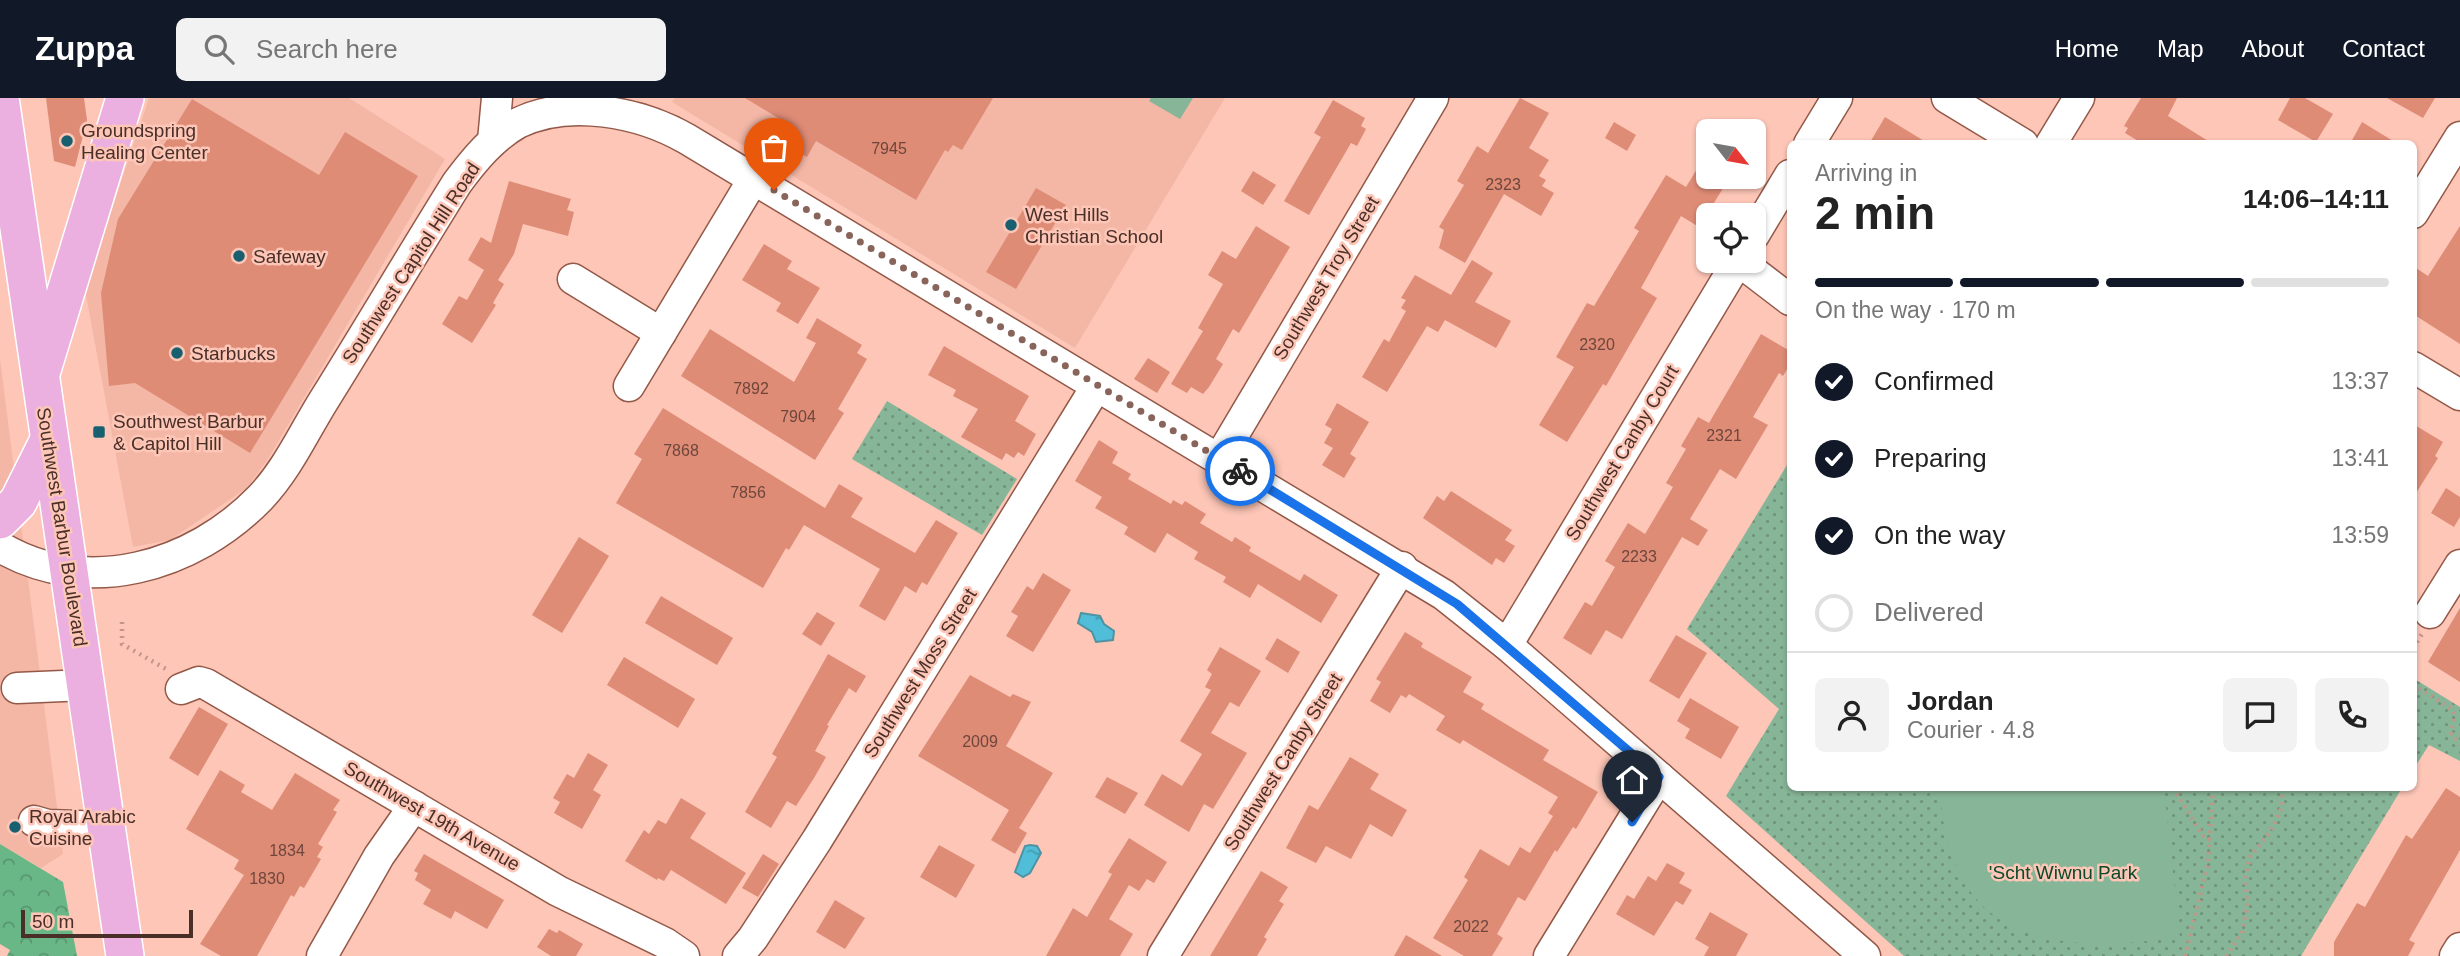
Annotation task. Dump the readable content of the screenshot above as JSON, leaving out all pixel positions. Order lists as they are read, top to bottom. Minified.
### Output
{"streets":{"main road":["Southwest Barbur Boulevard"],"street":["Southwest Capitol Hill Road","Southwest Troy Street","Southwest Canby Court","Southwest Moss Street","Southwest Canby Street","Southwest 19th Avenue"]},"crossings":[["Southwest Capitol Hill Road","Southwest Troy Street"],["Southwest Capitol Hill Road","Southwest Canby Court"],["Southwest Capitol Hill Road","Southwest Barbur Boulevard"],["Southwest Capitol Hill Road","Southwest Moss Street"],["Southwest Capitol Hill Road","Southwest Canby Street"]],"parks":["'Scht Wiwnu Park"],"places":{"other":["Groundspring Healing Center","West Hills Christian School","Safeway","Starbucks","Royal Arabic Cuisine"],"transit":["Southwest Barbur & Capitol Hill"]},"house_numbers":["7945","2323","2320","7892","7904","2321","7868","7856","2233","2009","1834","1830","2022"],"scale_bar":"50 m","north":"bottom right","page":{"header":"Zuppa","search":"Search here","nav":["Home","Map","About","Contact"],"heading":["2 min","Arriving in","14:06–14:11"],"panel":["Jordan","Courier · 4.8"],"bar":"On the way · 170 m","list":[["Confirmed","13:37"],["Preparing","13:41"],["On the way","13:59"],"Delivered"],"scale":"50 m"}}
